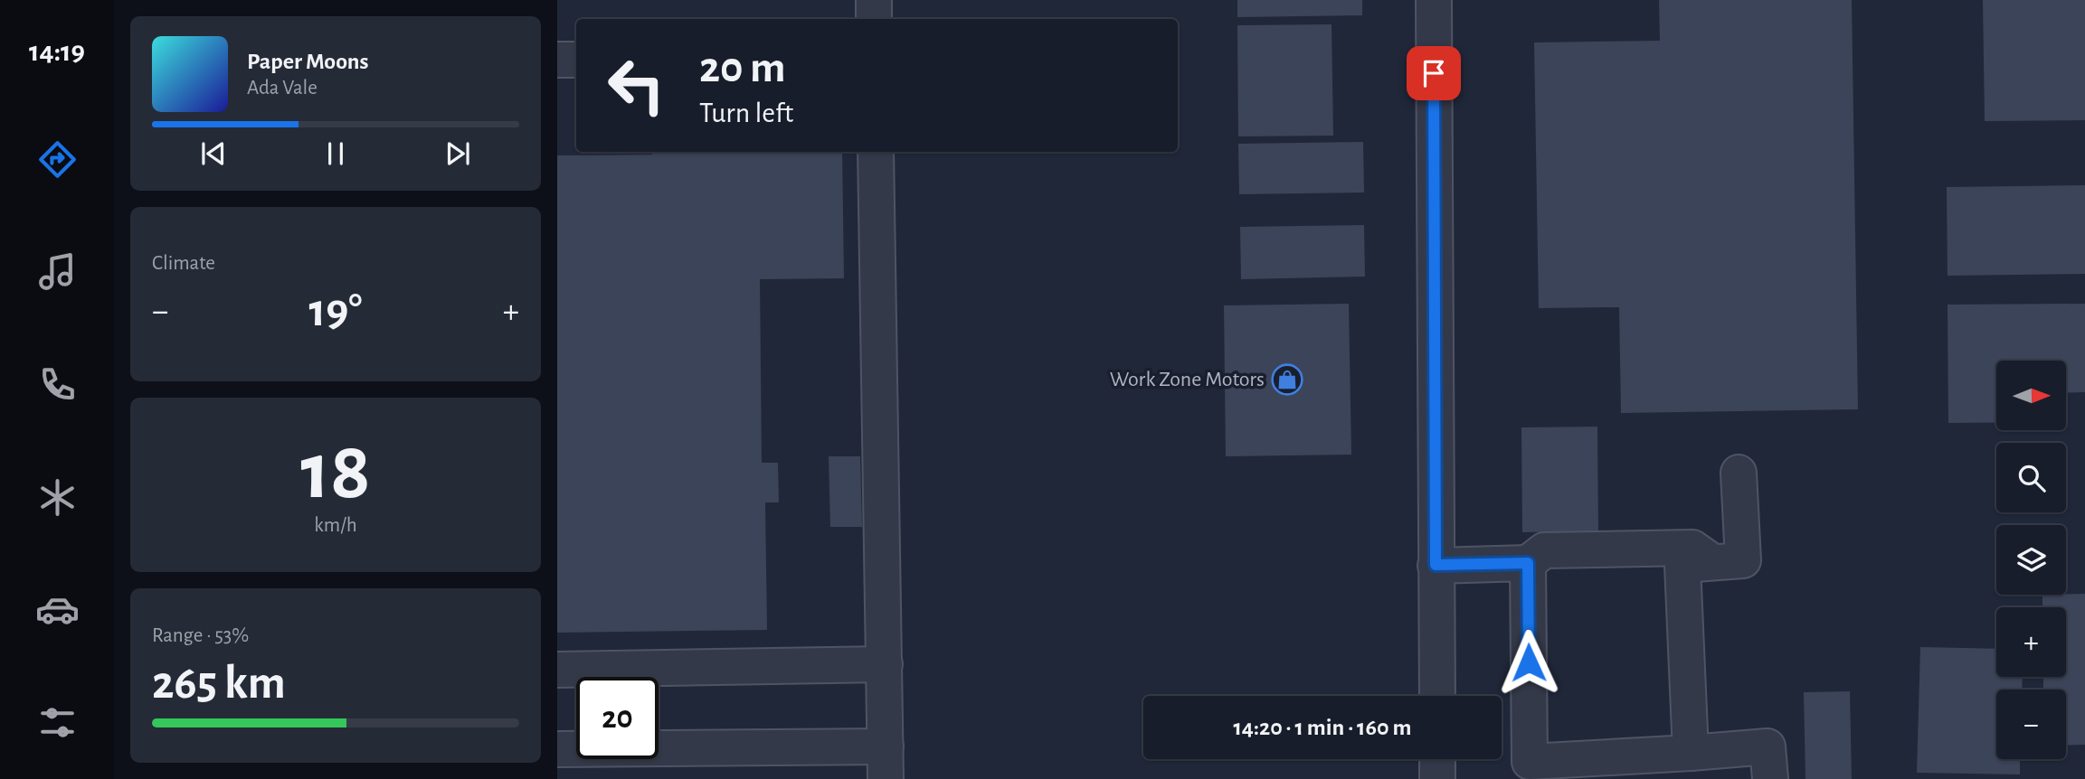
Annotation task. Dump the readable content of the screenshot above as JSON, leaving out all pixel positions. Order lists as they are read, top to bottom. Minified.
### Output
{"places":{"shop":["Work Zone Motors"]},"north":"right","page":{"tabs":"14:19","turn":["20 m","Turn left"],"song":["Paper Moons","Ada Vale"],"tile":["Climate",["18","km/h"],["Range · 53%","265 km"]],"heat":["−","19°","+"],"map_buttons":["+","−"],"limit":"20","trip":"14:20 · 1 min · 160 m"}}
